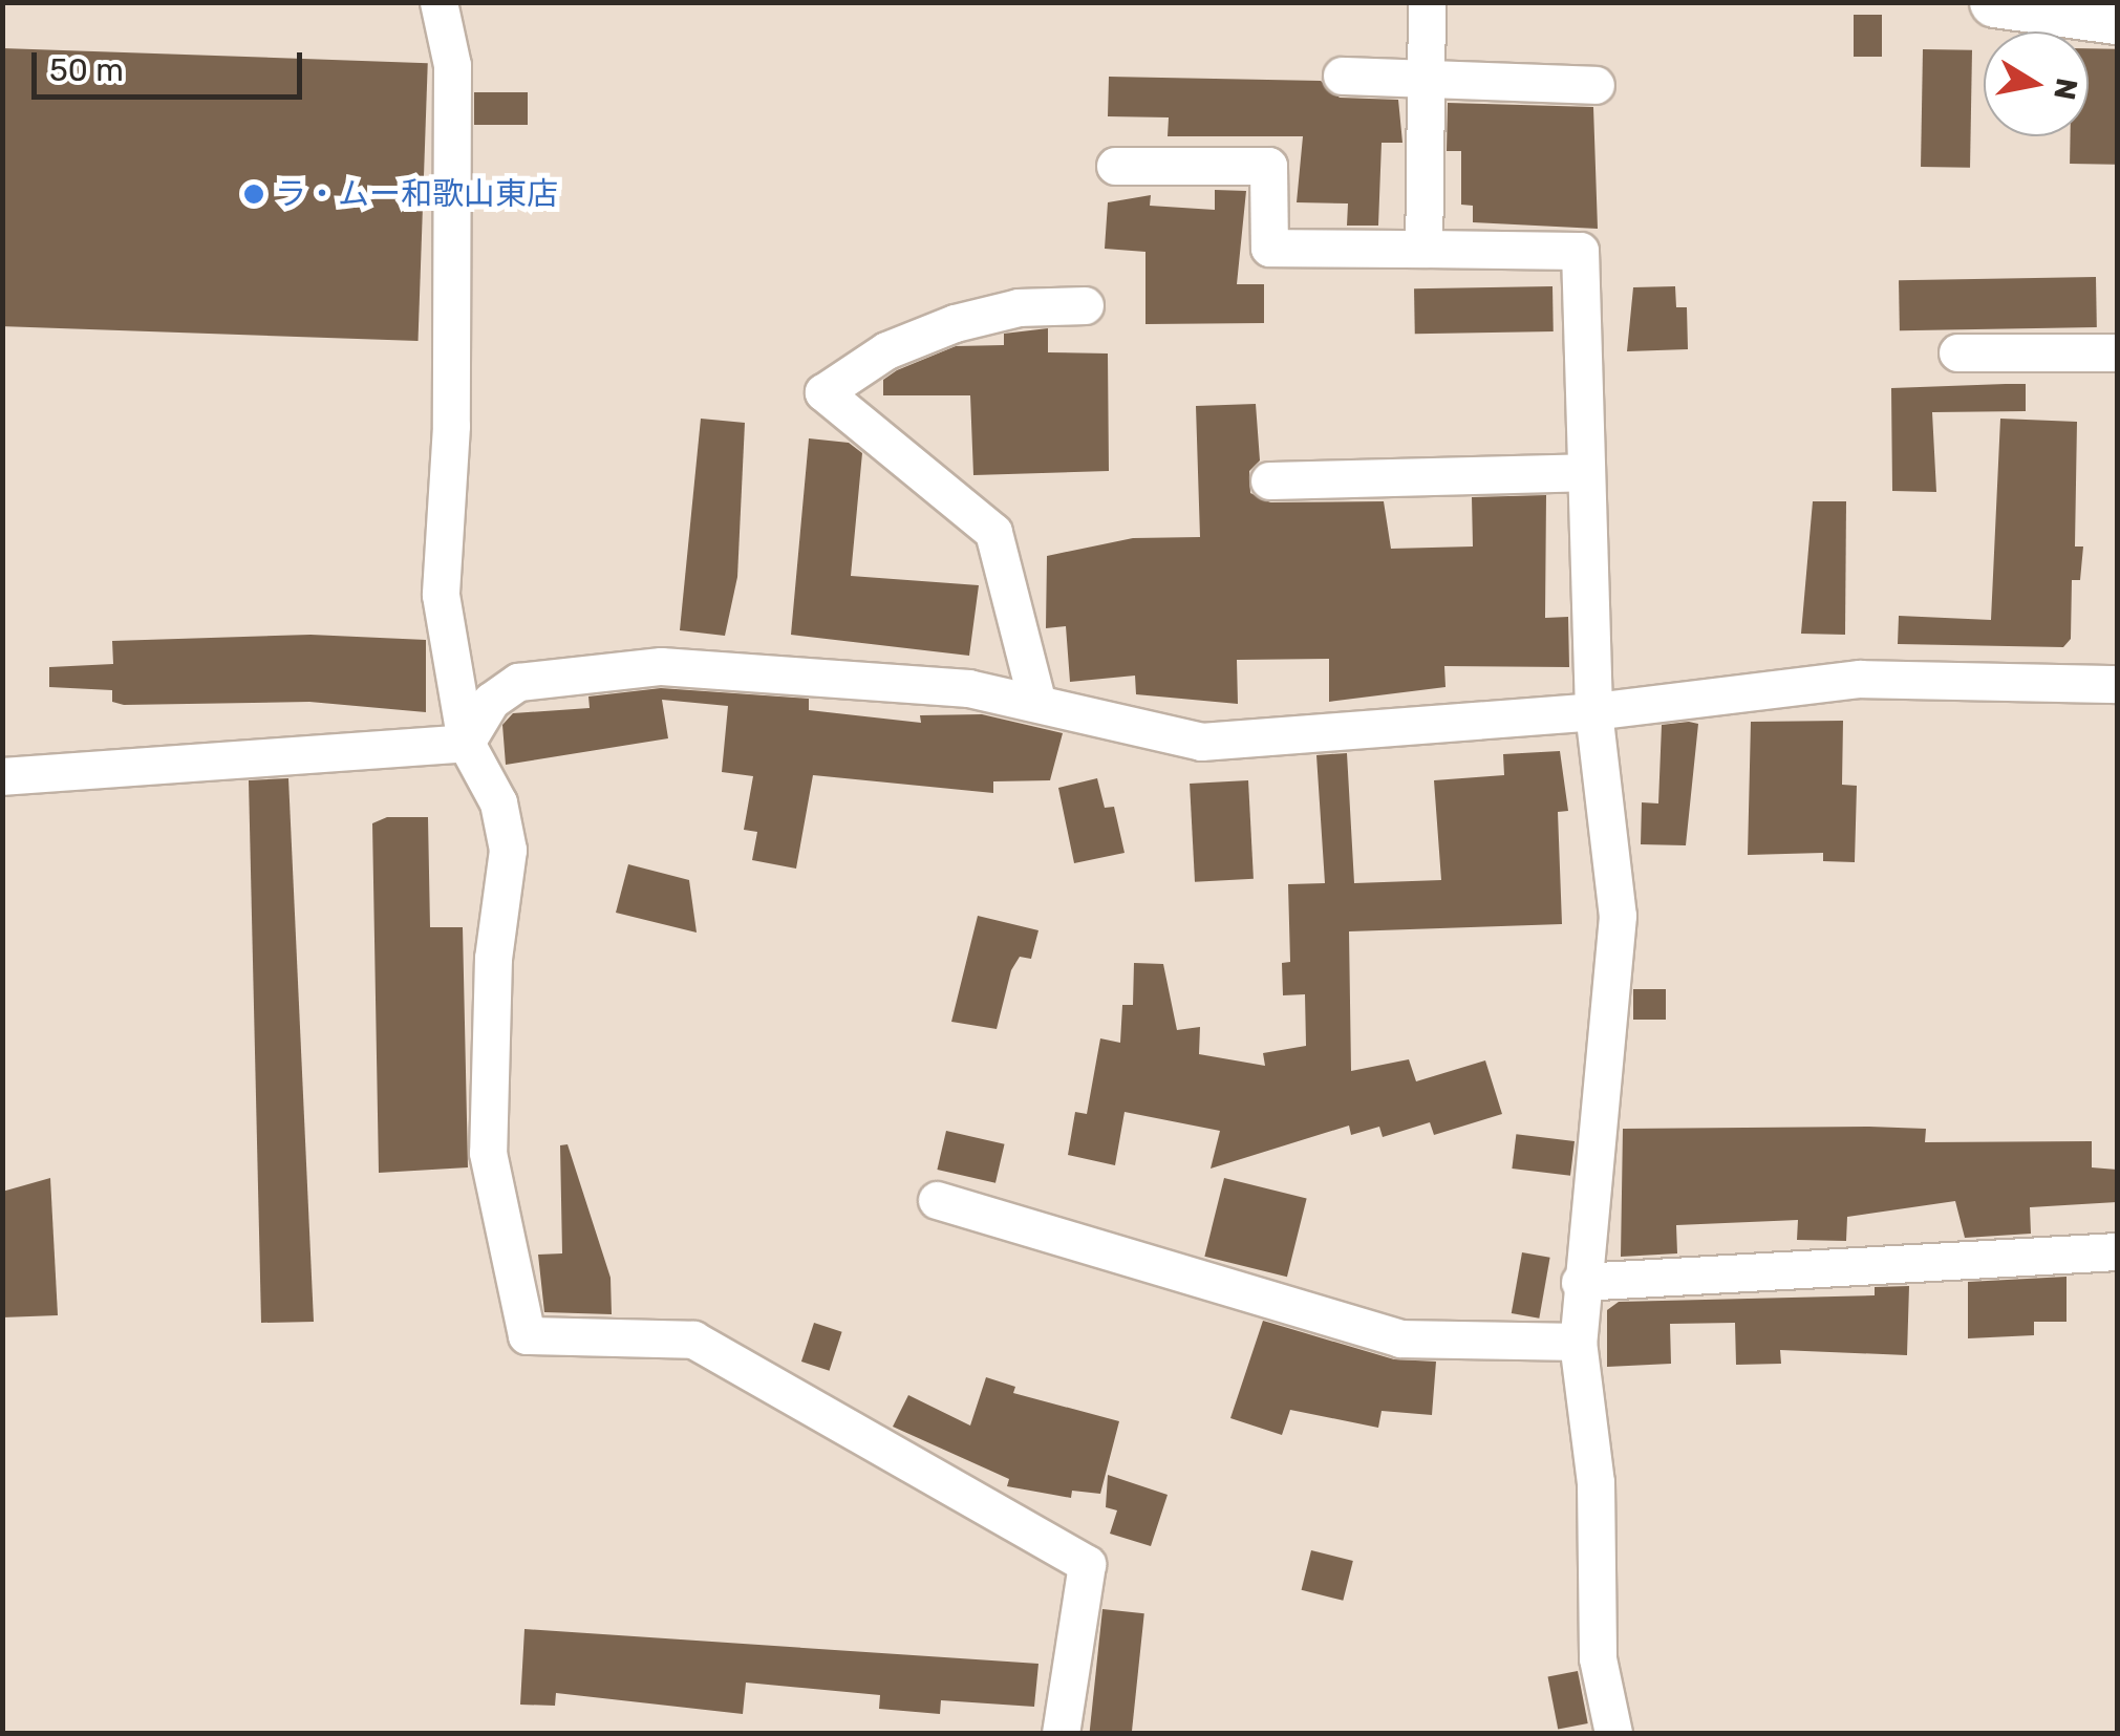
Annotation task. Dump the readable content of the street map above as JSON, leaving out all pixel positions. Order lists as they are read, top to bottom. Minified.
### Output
{"places":["ラ・ムー和歌山東店"],"scale_bar":"50 m","north":"right"}
